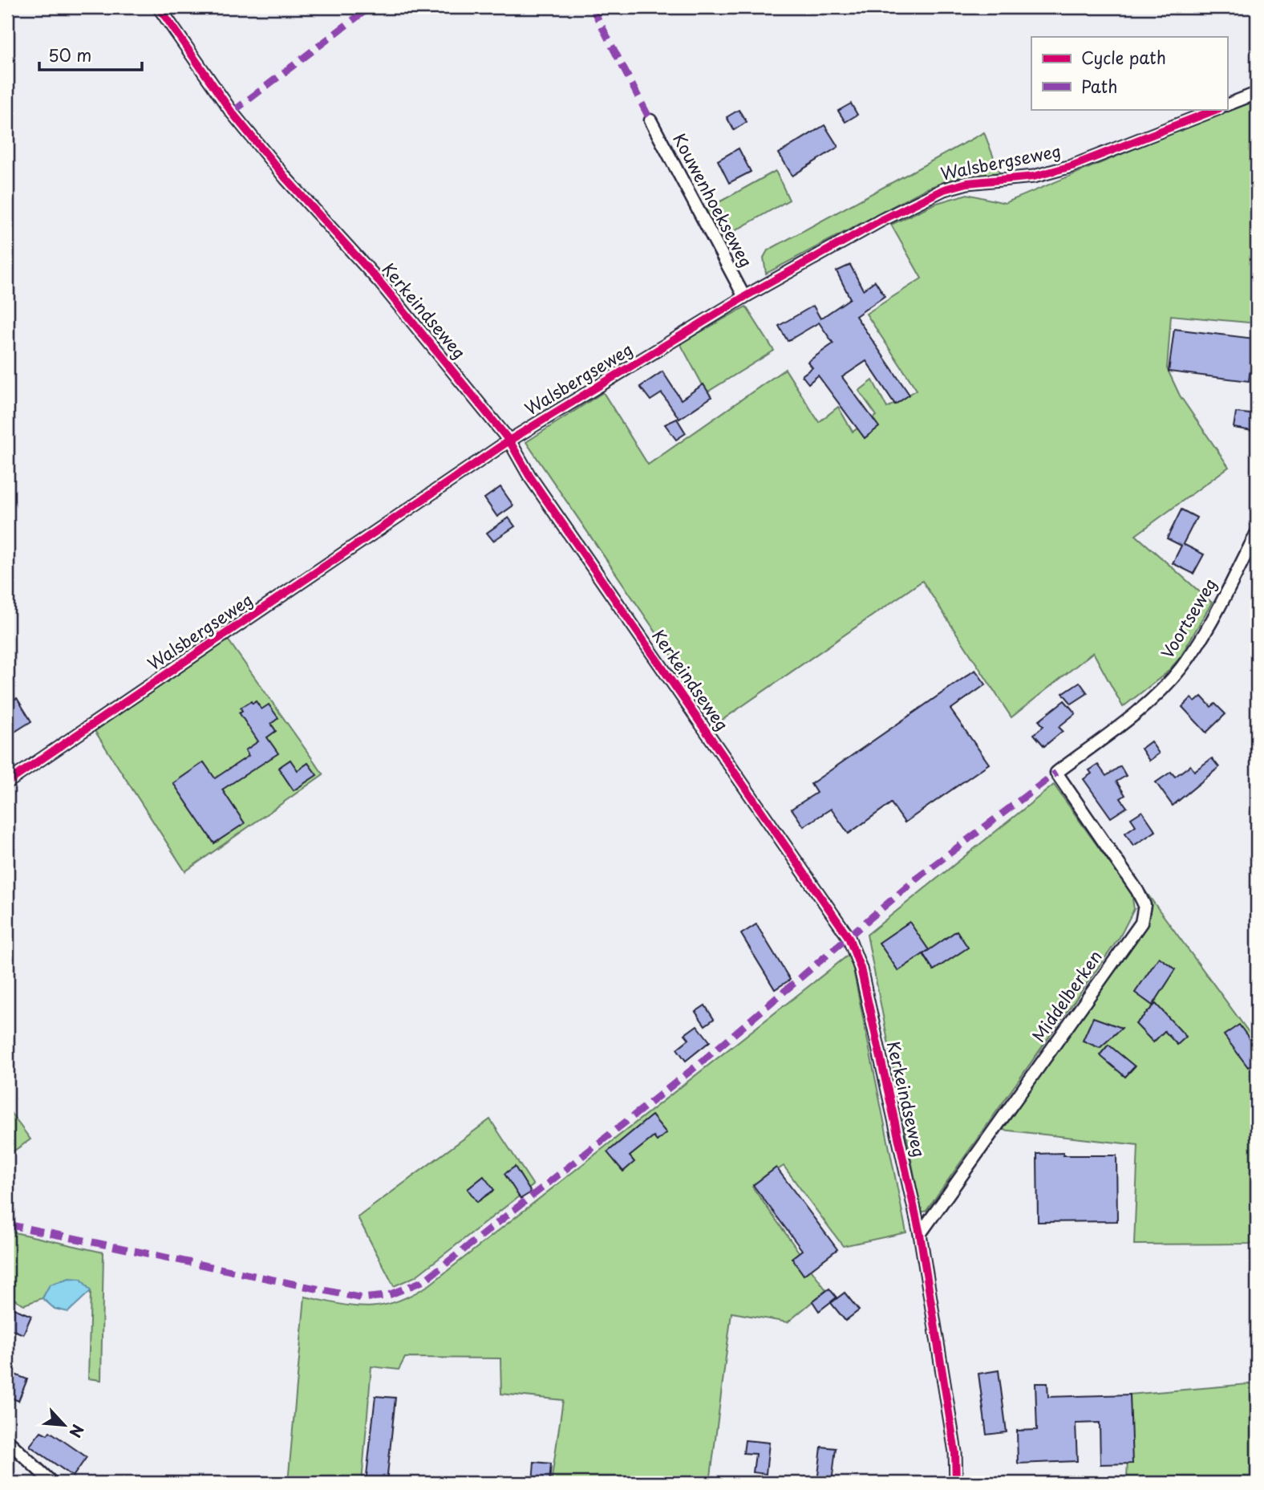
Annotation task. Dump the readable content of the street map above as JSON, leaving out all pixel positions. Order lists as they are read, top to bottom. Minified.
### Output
{"streets":{"street":["Walsbergseweg","Kouwenhoekseweg","Kerkeindseweg","Voortseweg","Middelberken"]},"crossings":[["Walsbergseweg","Kouwenhoekseweg"],["Walsbergseweg","Kerkeindseweg"],["Kerkeindseweg","Middelberken"],["Voortseweg","Middelberken"]],"legend":["Cycle path","Path"],"scale_bar":"50 m","north":"bottom right"}
